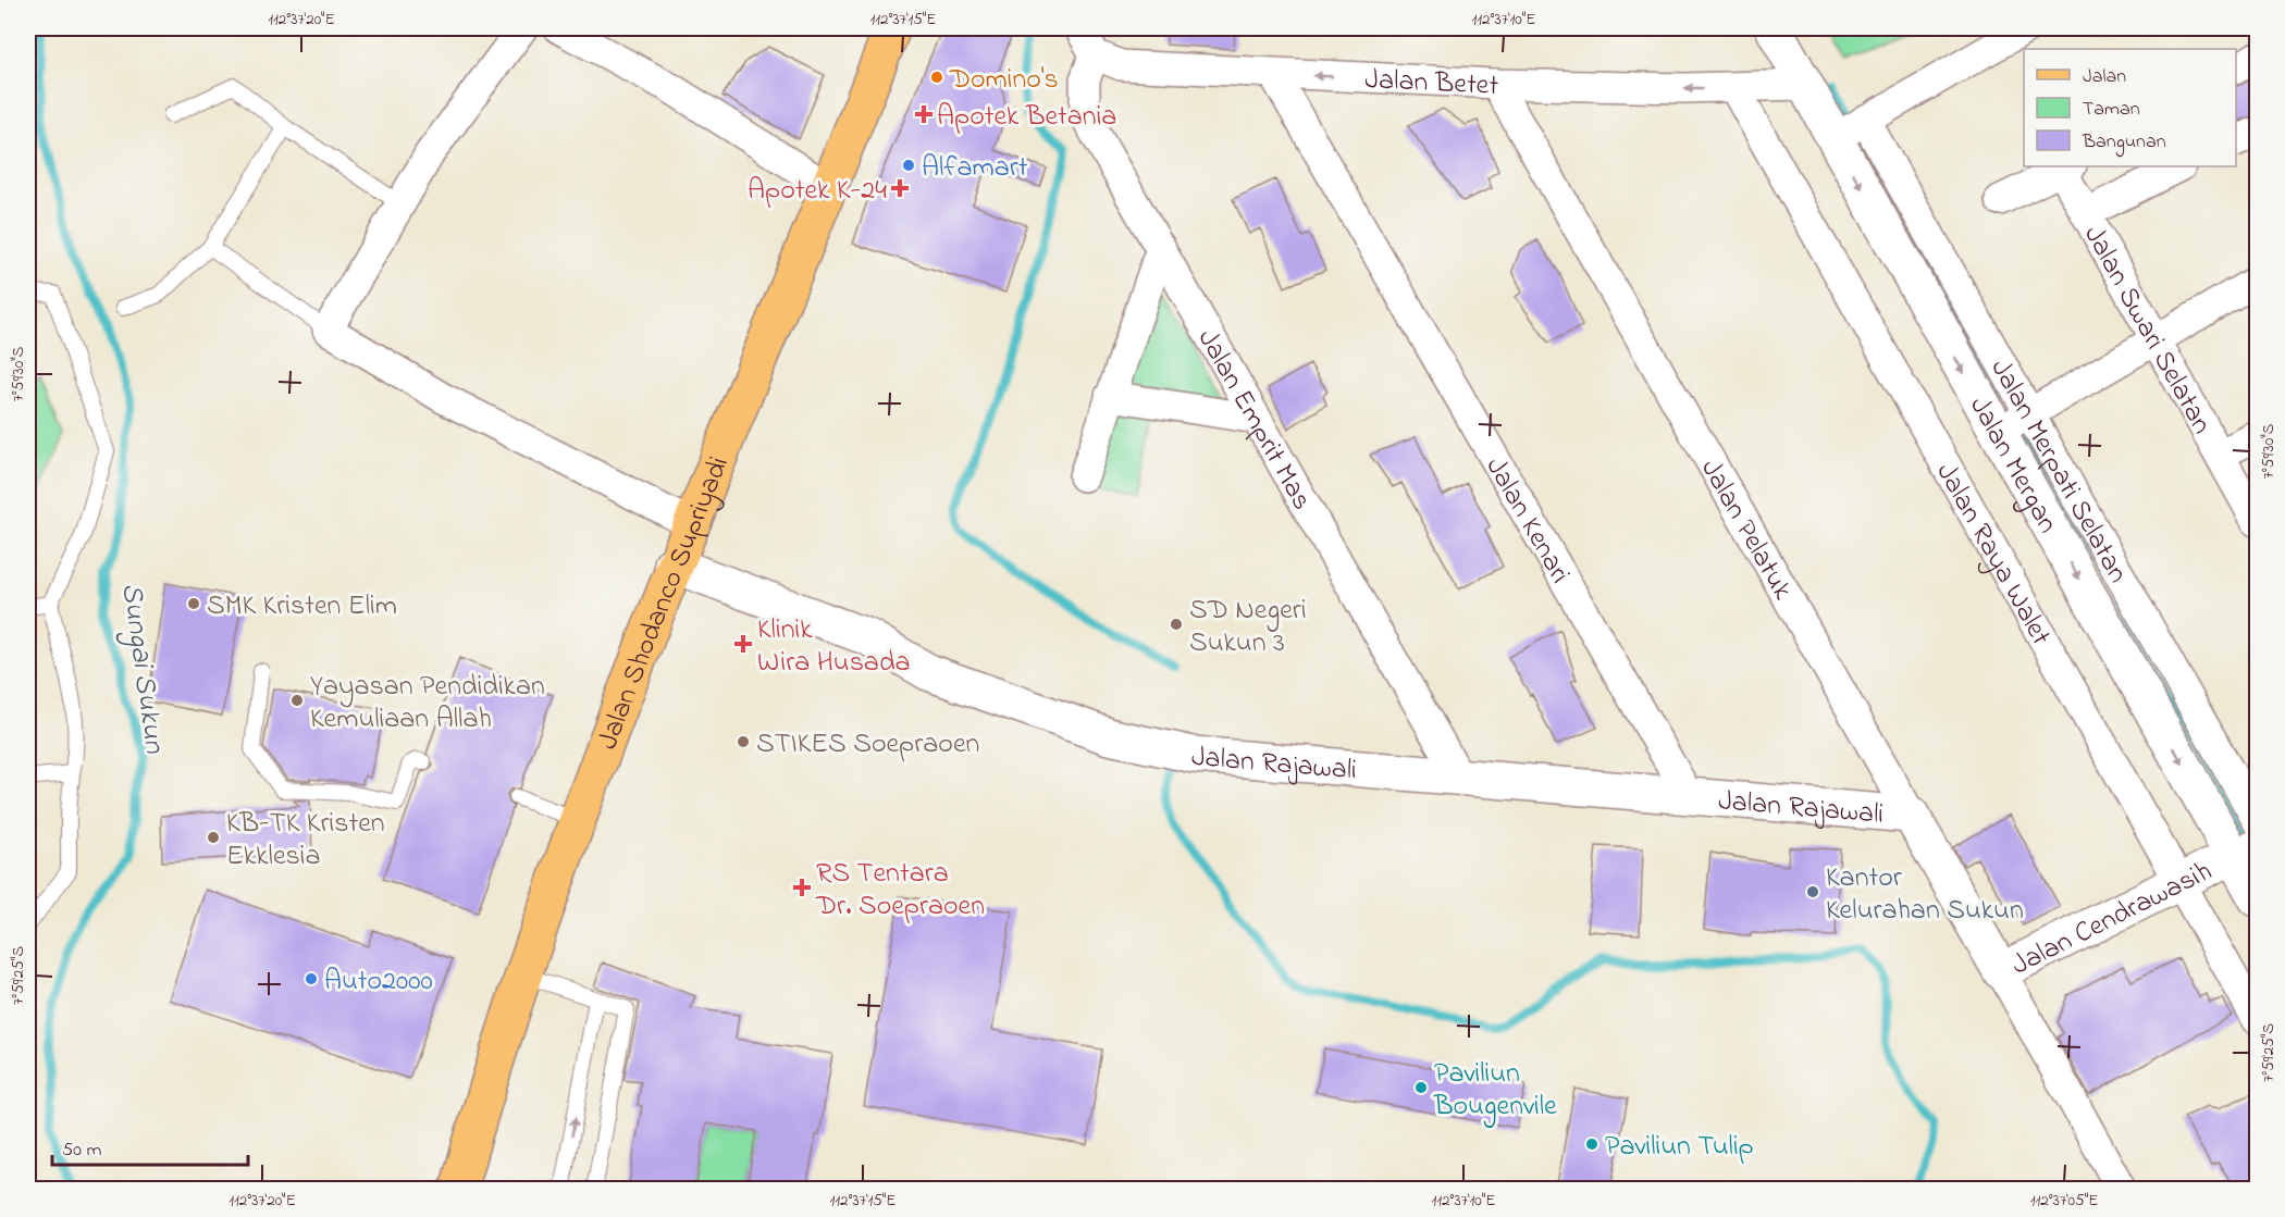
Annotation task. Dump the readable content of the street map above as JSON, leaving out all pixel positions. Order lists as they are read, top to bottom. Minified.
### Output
{"streets":{"main road":["Jalan Shodanco Supriyadi"],"street":["Jalan Betet","Jalan Swari Selatan","Jalan Emprit Mas","Jalan Mergan","Jalan Merpati Selatan","Jalan Kenari","Jalan Pelatuk","Jalan Raya Walet","Jalan Rajawali","Jalan Cendrawasih"]},"crossings":[["Jalan Betet","Jalan Emprit Mas"],["Jalan Betet","Jalan Mergan"],["Jalan Betet","Jalan Kenari"],["Jalan Betet","Jalan Pelatuk"],["Jalan Betet","Jalan Raya Walet"],["Jalan Emprit Mas","Jalan Rajawali"],["Jalan Mergan","Jalan Merpati Selatan"],["Jalan Mergan","Jalan Cendrawasih"],["Jalan Kenari","Jalan Rajawali"],["Jalan Pelatuk","Jalan Rajawali"],["Jalan Pelatuk","Jalan Cendrawasih"],["Jalan Raya Walet","Jalan Cendrawasih"],["Jalan Shodanco Supriyadi","Jalan Rajawali"]],"one_way":["Jalan Betet","Jalan Mergan"],"water":["Sungai Sukun"],"places":{"other":["Domino's","Alfamart","SMK Kristen Elim","SD Negeri Sukun 3","Yayasan Pendidikan Kemuliaan Allah","STIKES Soepraoen","KB-TK Kristen Ekklesia","Kantor Kelurahan Sukun","Auto2000","Paviliun Bougenvile","Paviliun Tulip"],"health":["Apotek Betania","Apotek K-24","Klinik Wira Husada","RS Tentara Dr. Soepraoen"]},"legend":["Jalan","Taman","Bangunan"],"scale_bar":"50 m","coordinates":["112°37'20\"E","112°37'15\"E","112°37'10\"E","7°59'30\"S","7°59'25\"S","112°37'05\"E"]}
